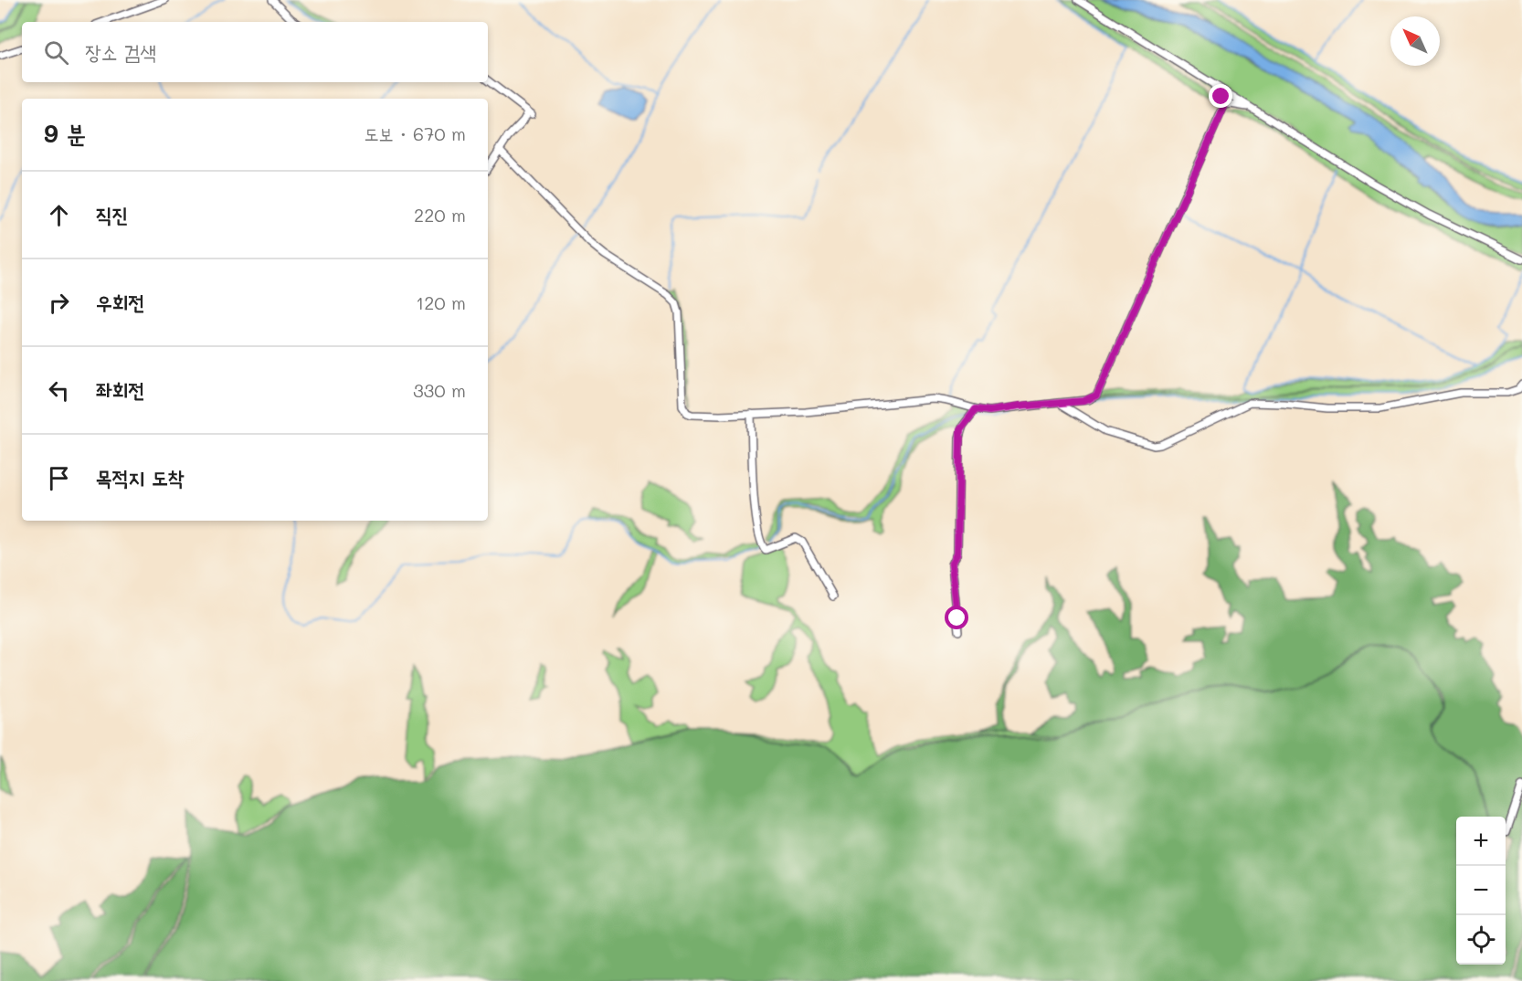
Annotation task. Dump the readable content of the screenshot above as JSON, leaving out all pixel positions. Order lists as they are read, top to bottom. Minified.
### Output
{"north":"top left","page":{"search":"장소 검색","heading":["9 분","도보 · 670 m"],"list":[["직진","220 m"],["우회전","120 m"],["좌회전","330 m"],"목적지 도착"],"map_buttons":["+","−"]}}
